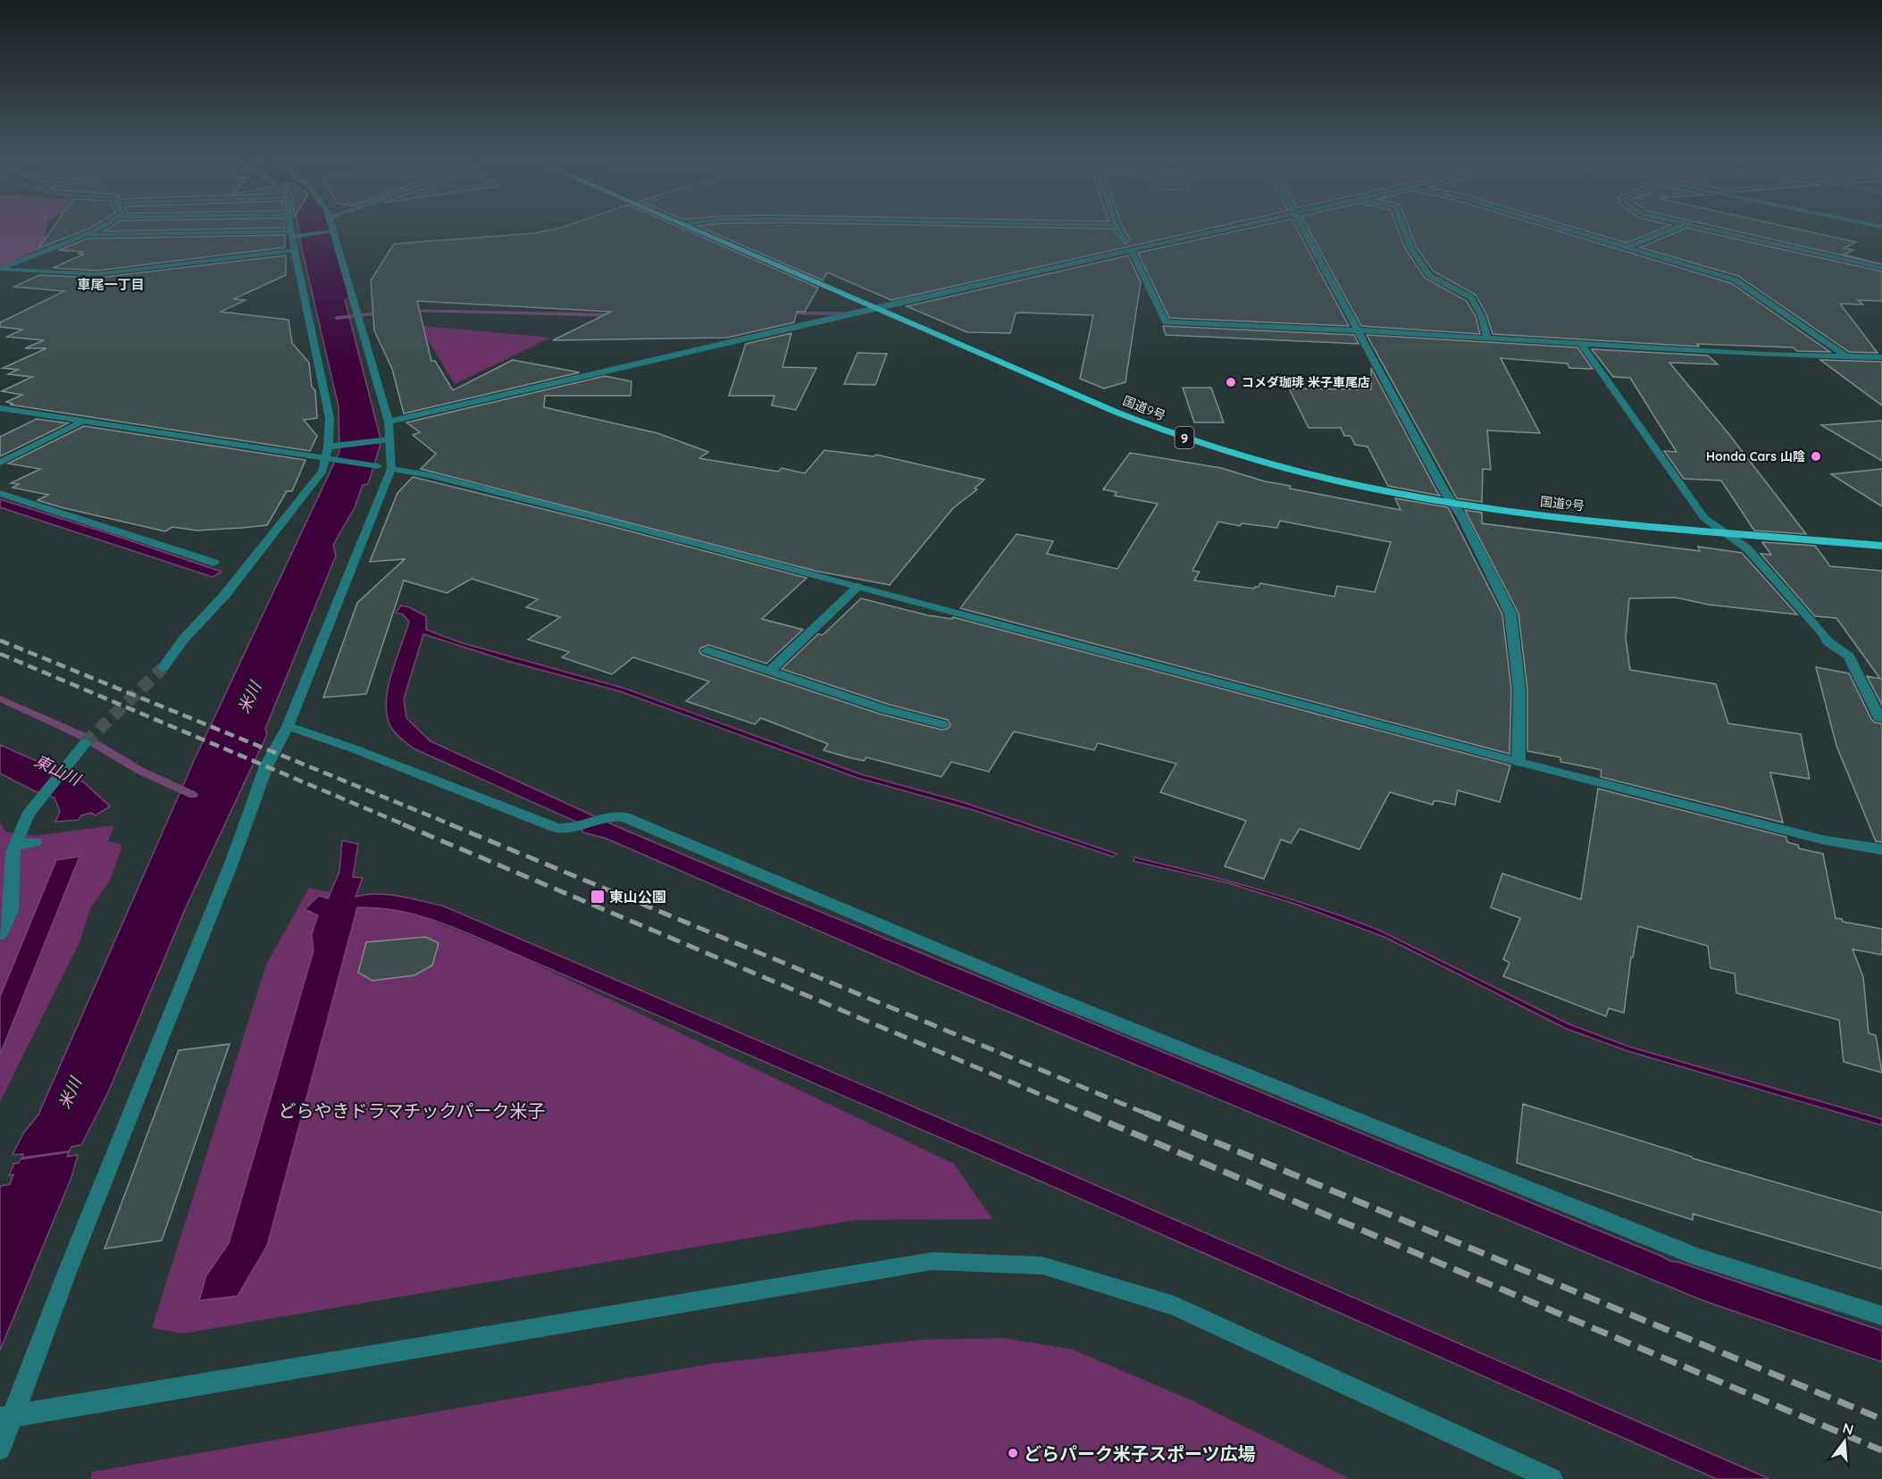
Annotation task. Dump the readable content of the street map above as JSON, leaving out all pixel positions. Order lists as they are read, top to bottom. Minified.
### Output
{"streets":{"highway":["国道9号","9"]},"districts":["車尾一丁目"],"water":["米川","東山川"],"parks":["どらやきドラマチックパーク米子"],"places":{"other":["コメダ珈琲 米子車尾店","Honda Cars 山陰","どらパーク米子スポーツ広場"],"transit":["東山公園"]},"north":"top"}
